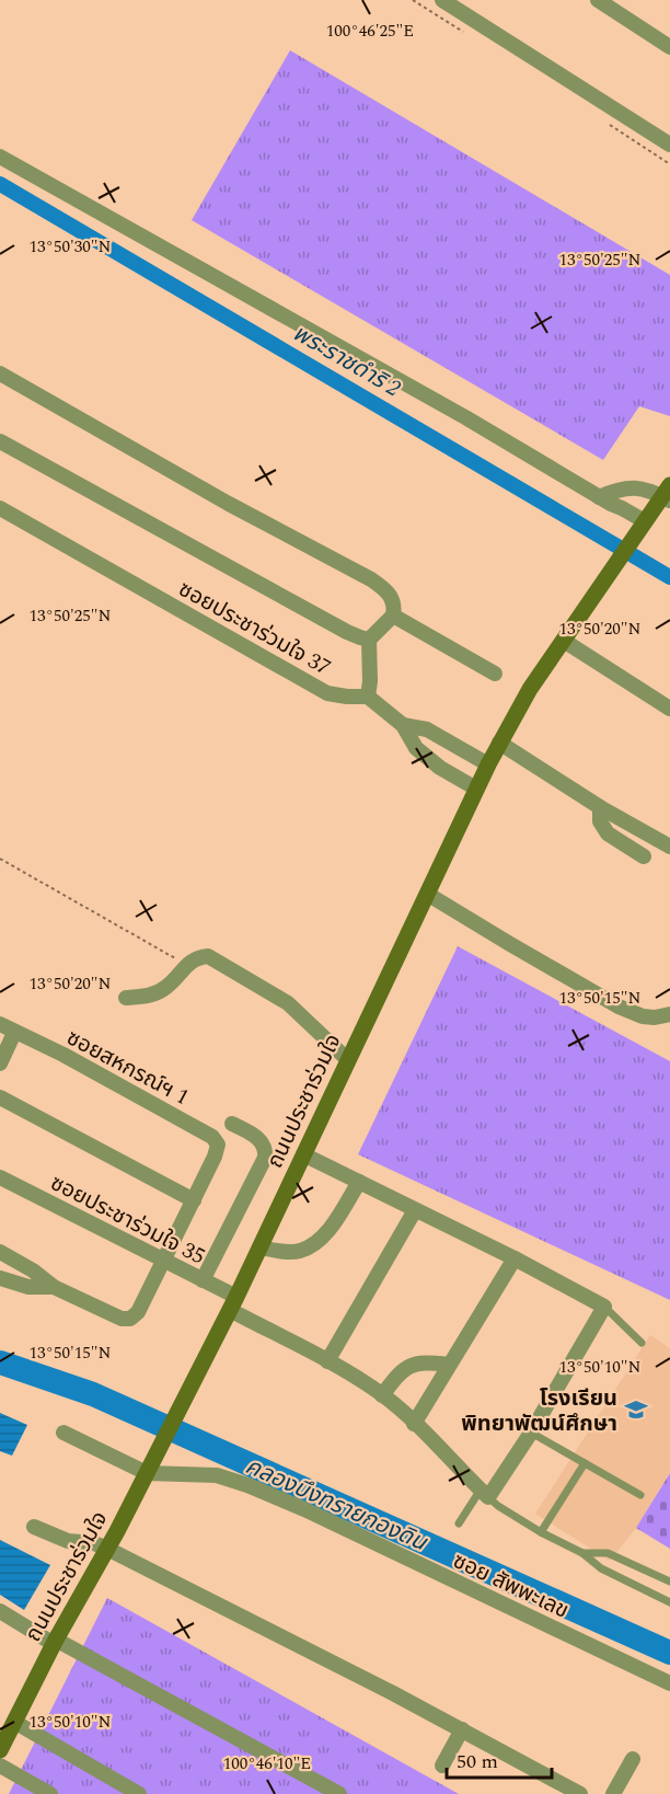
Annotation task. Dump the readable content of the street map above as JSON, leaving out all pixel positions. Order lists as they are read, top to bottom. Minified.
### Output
{"streets":{"main road":["ถนนประชาร่วมใจ"],"street":["ซอยประชาร่วมใจ 37","ซอยสหกรณ์ฯ 1","ซอยประชาร่วมใจ 35","ซอย สัพพะเลข"]},"crossings":[["ถนนประชาร่วมใจ","ซอยประชาร่วมใจ 35"],["ถนนประชาร่วมใจ","ซอย สัพพะเลข"]],"water":["พระราชดำริ 2","คลองบึงทรายกองดิน"],"places":{"school or university":["โรงเรียน พิทยาพัฒน์ศึกษา"]},"scale_bar":"50 m","coordinates":["100°46'25\"E","13°50'30\"N","13°50'25\"N","13°50'20\"N","13°50'15\"N","13°50'10\"N","100°46'10\"E"]}
